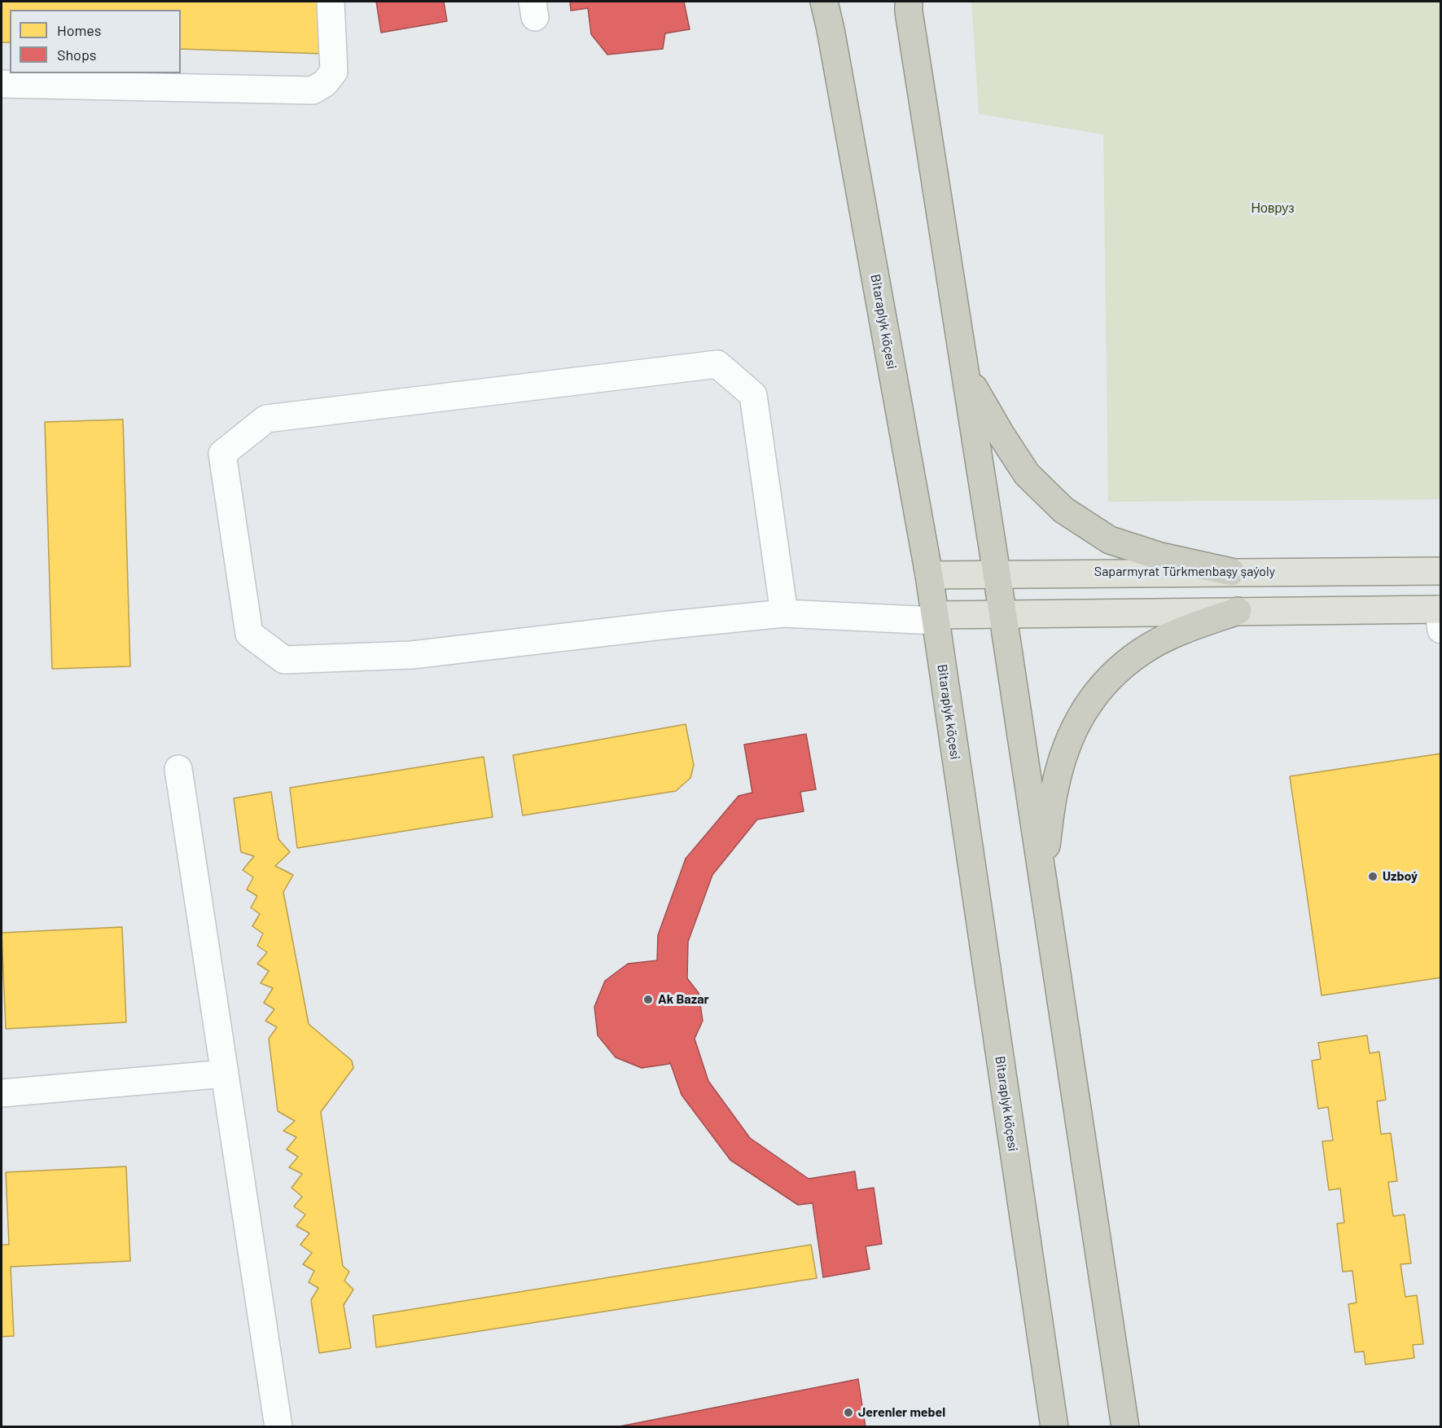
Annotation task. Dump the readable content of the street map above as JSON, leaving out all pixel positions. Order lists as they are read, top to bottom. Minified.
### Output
{"streets":{"highway":["Bitaraplyk köçesi"],"main road":["Saparmyrat Türkmenbaşy şaýoly"]},"crossings":[["Bitaraplyk köçesi","Saparmyrat Türkmenbaşy şaýoly"]],"parks":["Новруз"],"places":["Uzboý","Ak Bazar","Jerenler mebel"],"legend":["Homes","Shops"]}
